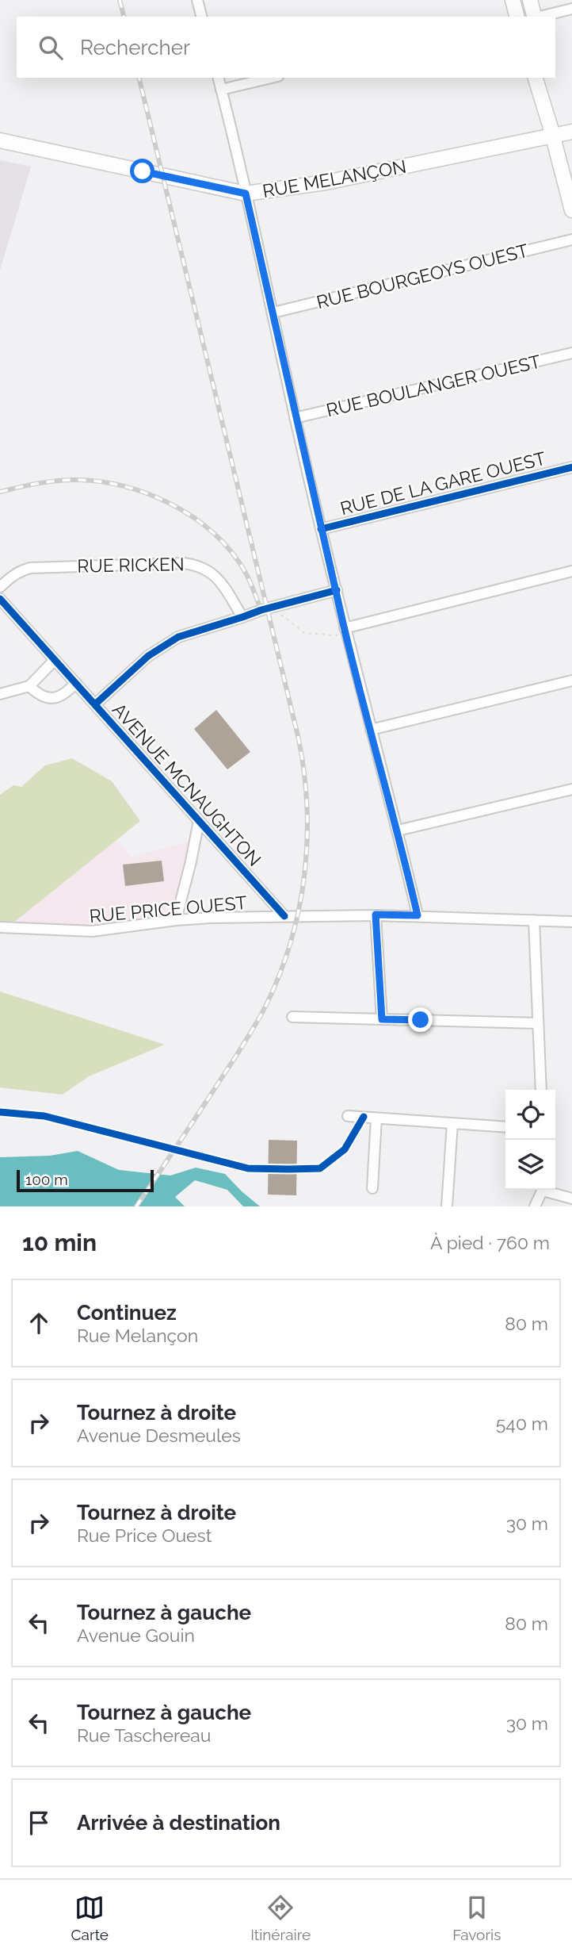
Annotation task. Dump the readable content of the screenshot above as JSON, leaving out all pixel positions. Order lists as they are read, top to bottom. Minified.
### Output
{"streets":{"street":["RUE MELANÇON","RUE BOURGEOYS OUEST","RUE BOULANGER OUEST","RUE DE LA GARE OUEST","RUE RICKEN","AVENUE MCNAUGHTON","RUE PRICE OUEST"]},"crossings":[["AVENUE MCNAUGHTON","RUE PRICE OUEST"]],"scale_bar":"100 m","page":{"search":"Rechercher","scale":"100 m","heading":["10 min","À pied · 760 m"],"list":[["Continuez","Rue Melançon","80 m"],["Tournez à droite","Avenue Desmeules","540 m"],["Tournez à droite","Rue Price Ouest","30 m"],["Tournez à gauche","Avenue Gouin","80 m"],["Tournez à gauche","Rue Taschereau","30 m"],"Arrivée à destination"],"nav":["Carte","Itinéraire","Favoris"]}}
